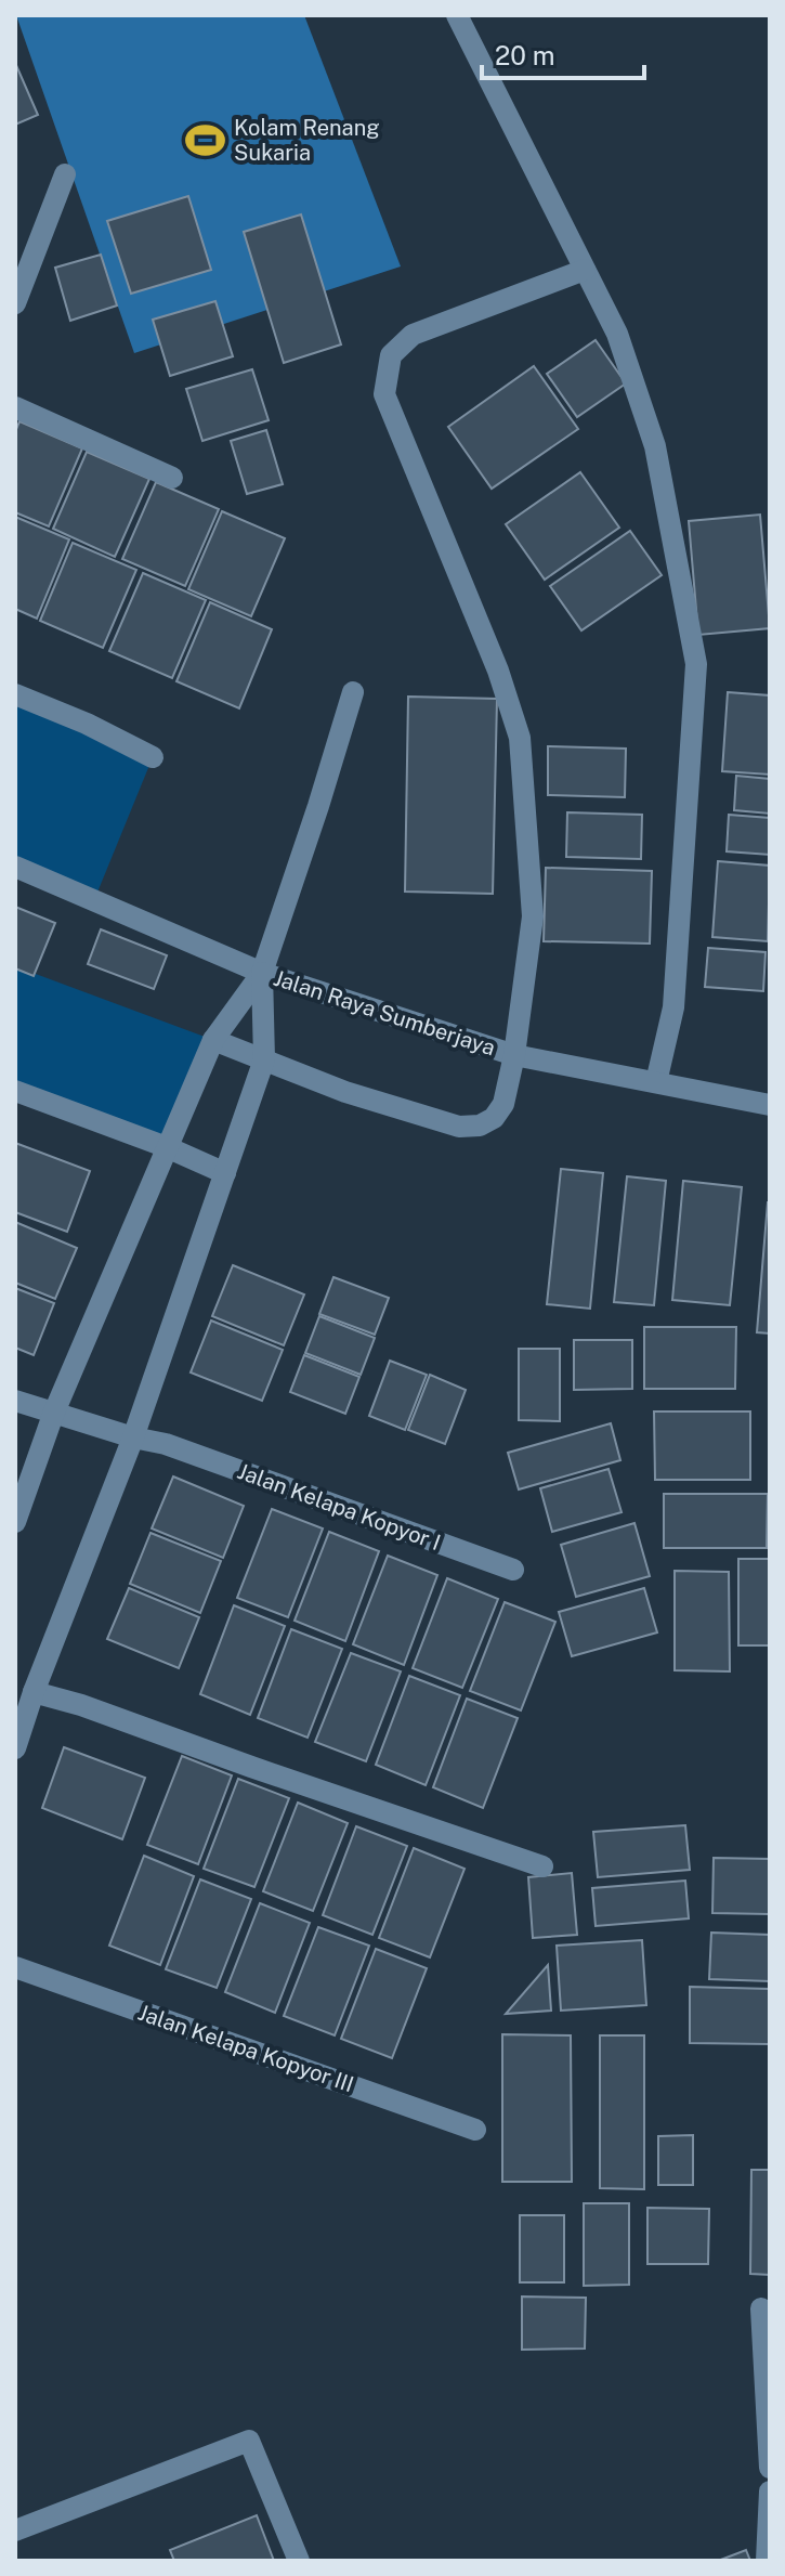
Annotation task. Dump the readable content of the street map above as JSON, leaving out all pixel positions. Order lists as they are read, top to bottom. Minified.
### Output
{"streets":{"street":["Jalan Raya Sumberjaya","Jalan Kelapa Kopyor I","Jalan Kelapa Kopyor III"]},"places":{"sports":["Kolam Renang Sukaria"]},"scale_bar":"20 m"}
